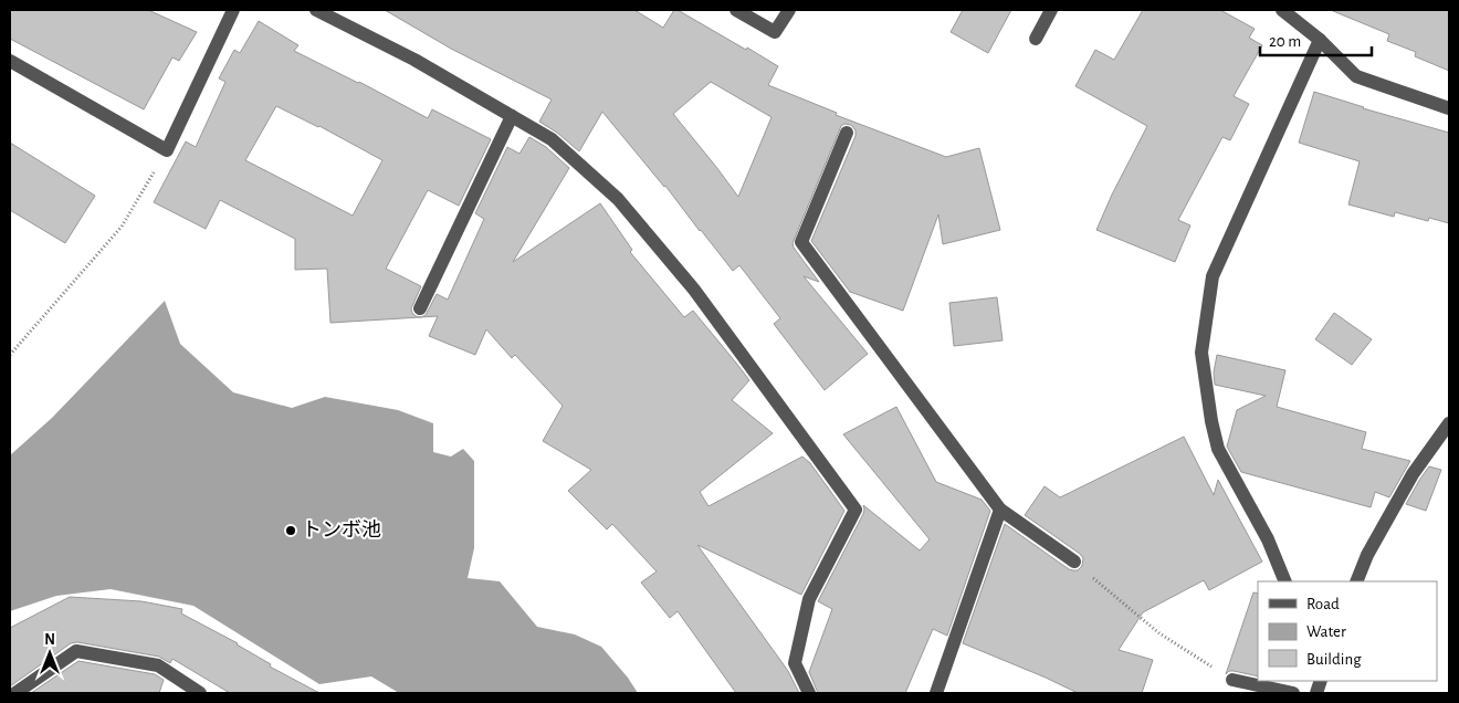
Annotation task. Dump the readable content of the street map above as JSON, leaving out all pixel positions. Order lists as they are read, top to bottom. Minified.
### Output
{"places":["トンボ池"],"legend":["Road","Water","Building"],"scale_bar":"20 m","north":"top"}
